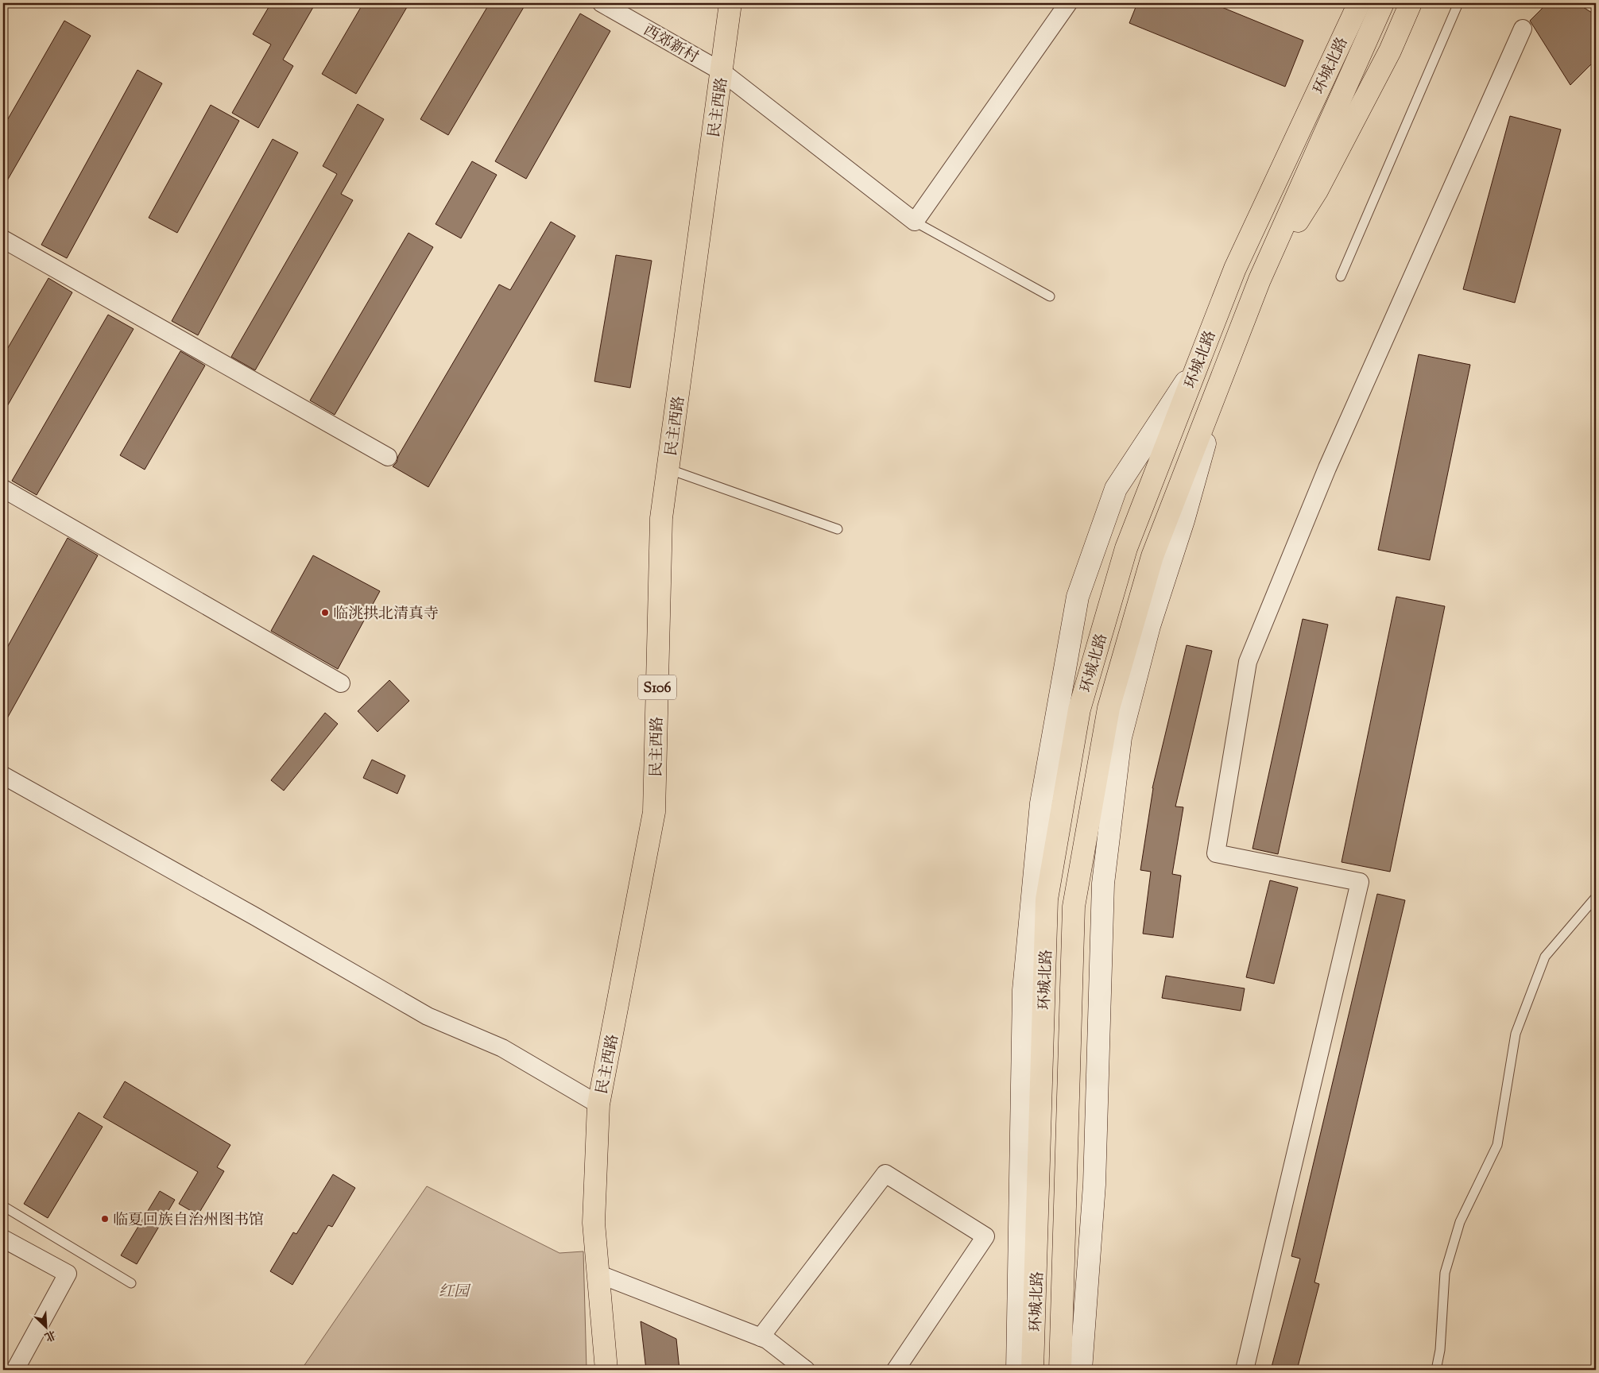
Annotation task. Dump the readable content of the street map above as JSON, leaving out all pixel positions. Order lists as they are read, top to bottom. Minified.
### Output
{"streets":{"main road":["环城北路","民主西路","S106"],"street":["西郊新村"]},"crossings":[["西郊新村","民主西路"]],"parks":["红园"],"places":["临洮拱北清真寺","临夏回族自治州图书馆"],"north":"bottom right"}
